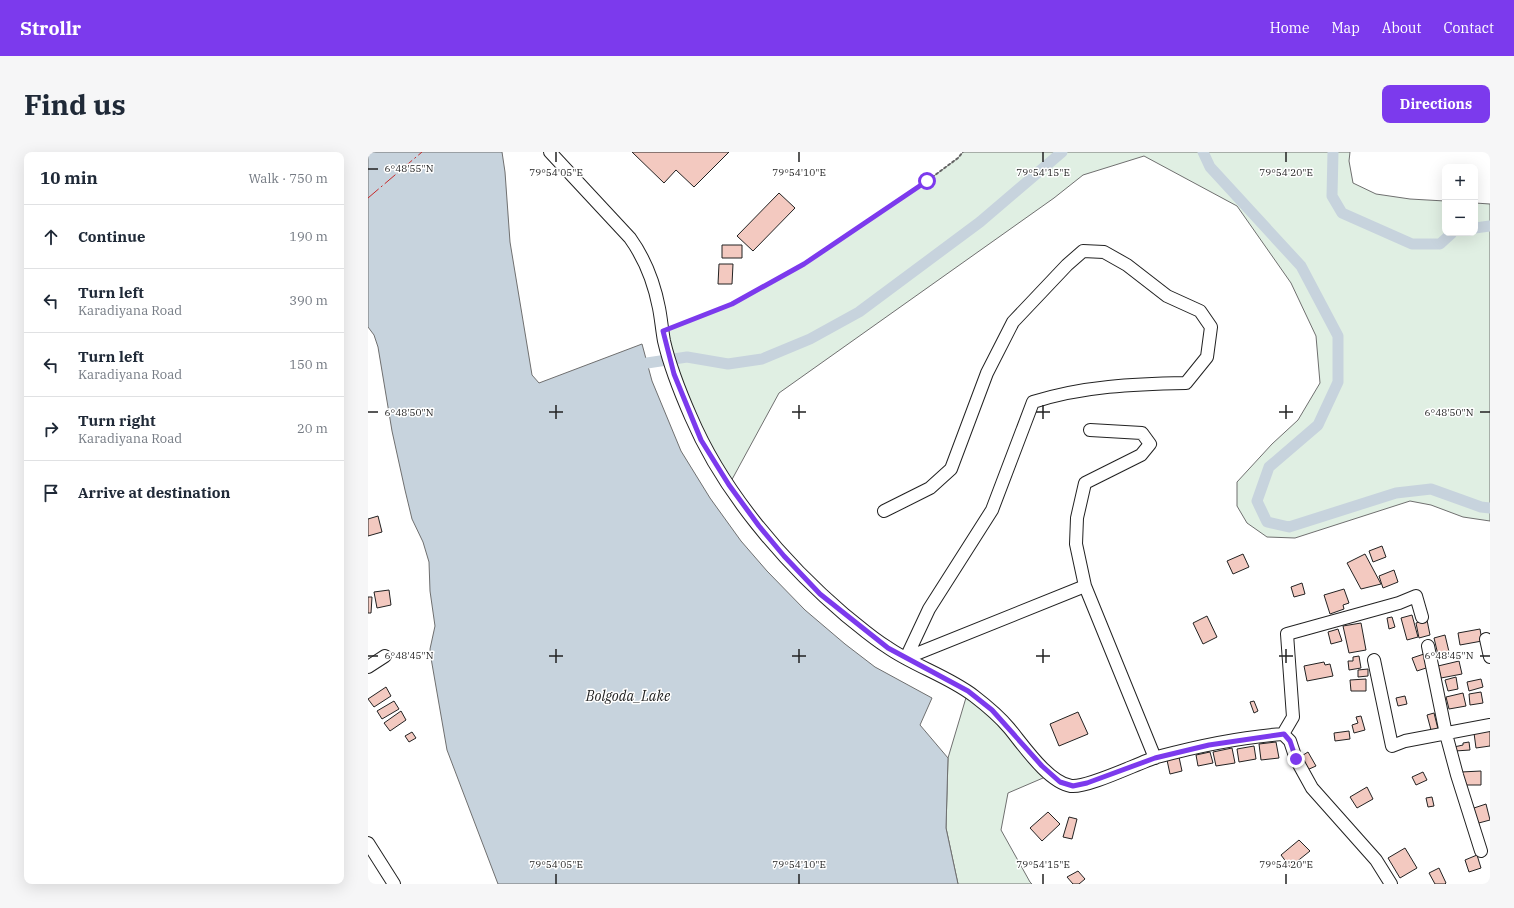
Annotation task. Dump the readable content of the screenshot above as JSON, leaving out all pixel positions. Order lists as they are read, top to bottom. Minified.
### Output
{"water":["Bolgoda_Lake"],"page":{"header":"Strollr","nav":["Home","Map","About","Contact"],"buttons":"Directions","title":"Find us","heading":["10 min","Walk · 750 m"],"map_buttons":["+","−"],"list":[["Continue","190 m"],["Turn left","Karadiyana Road","390 m"],["Turn left","Karadiyana Road","150 m"],["Turn right","Karadiyana Road","20 m"],"Arrive at destination"]},"coordinates":["6°48'55\"N","79°54'05\"E","79°54'10\"E","79°54'15\"E","79°54'20\"E","6°48'50\"N","6°48'45\"N"]}
